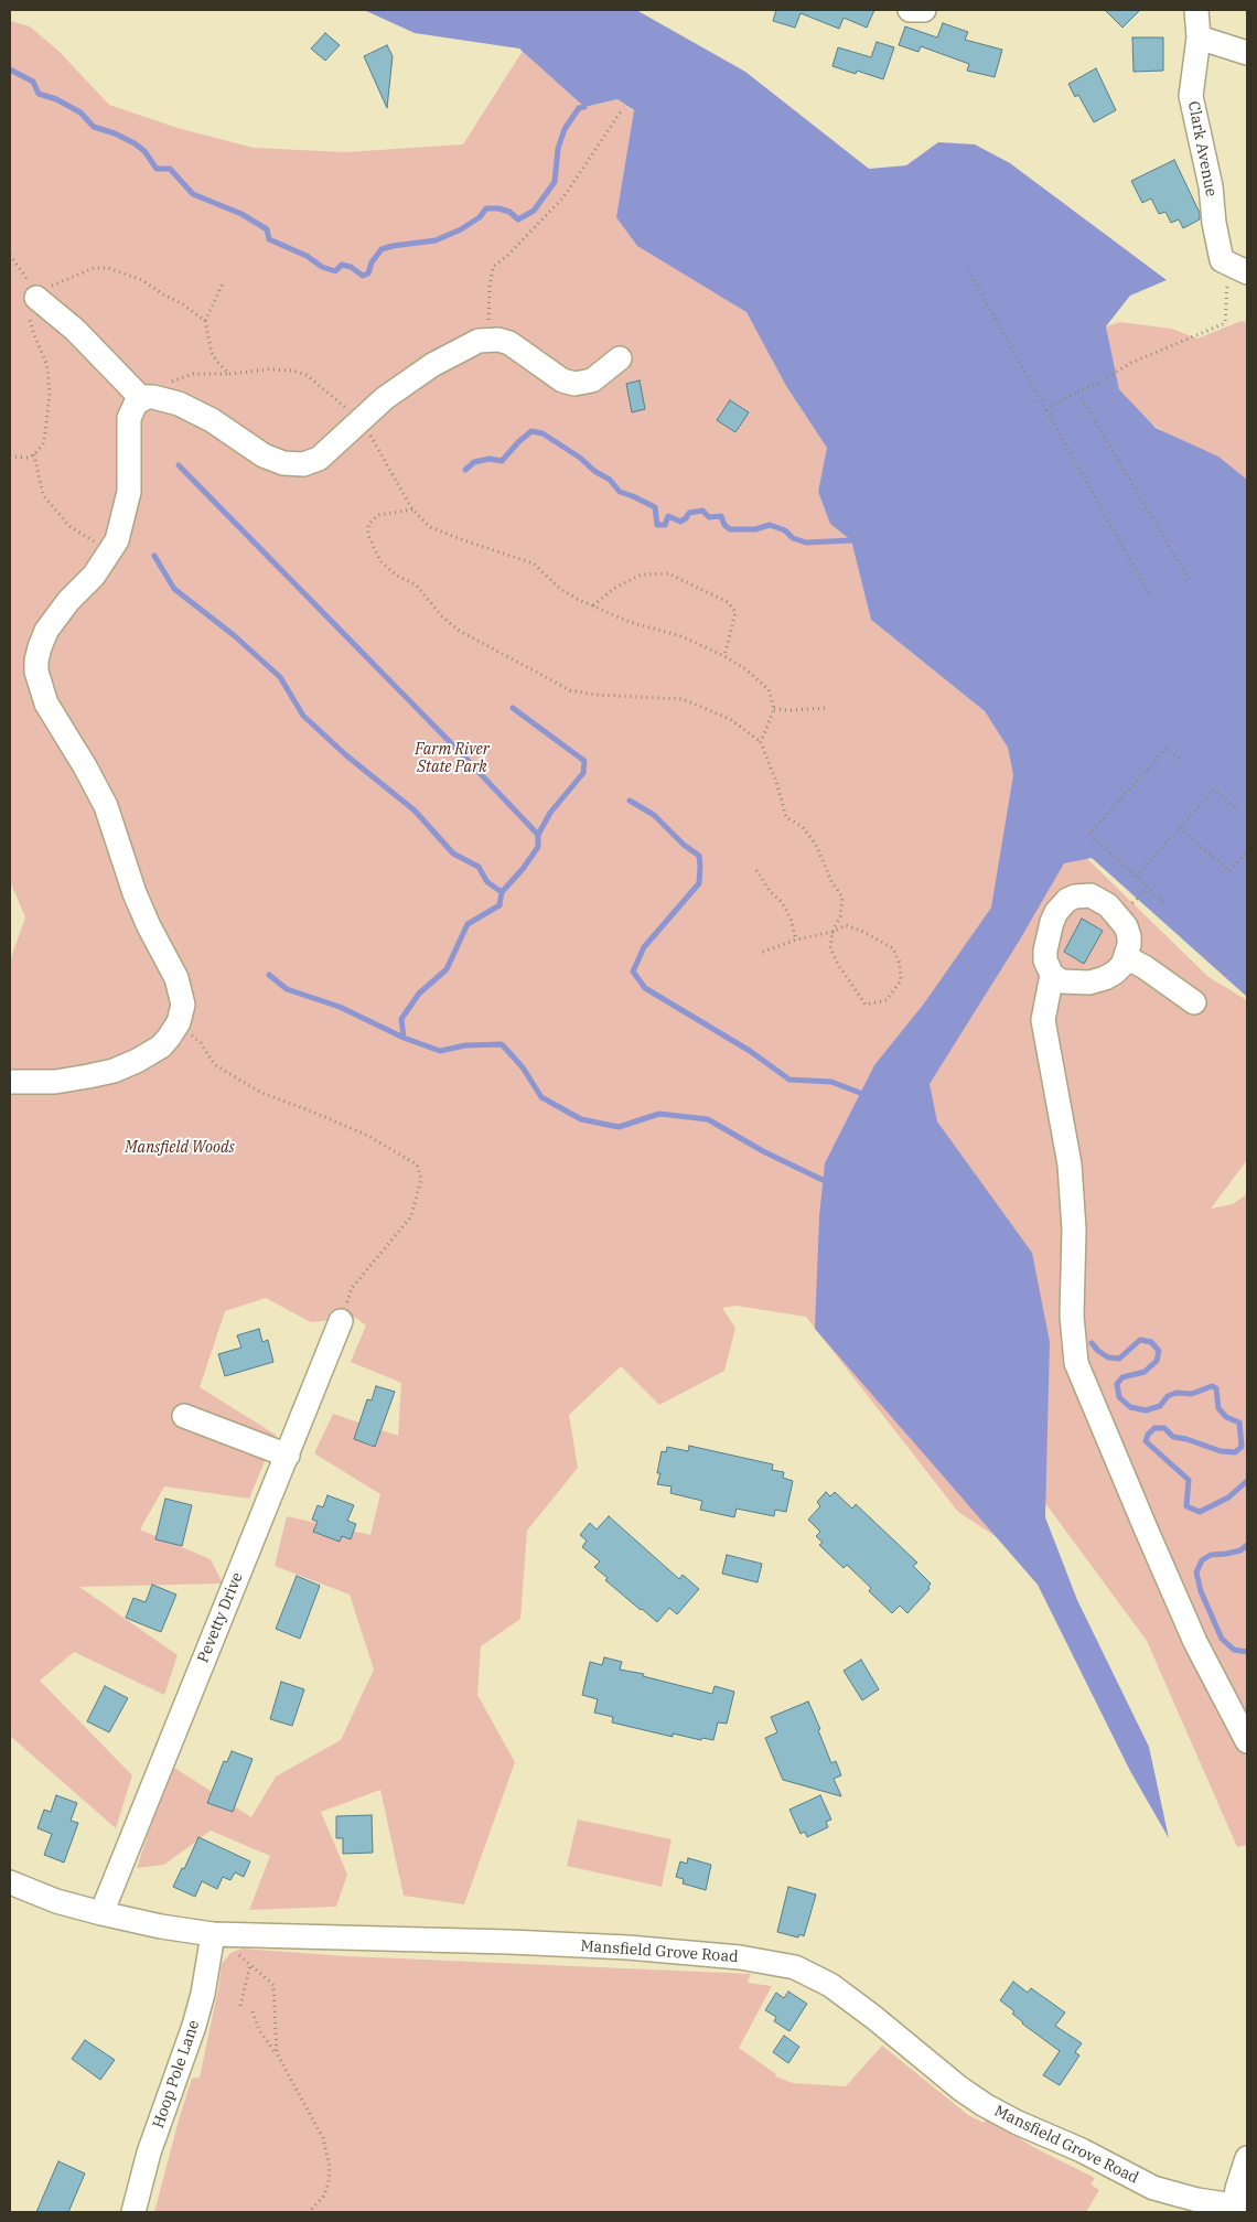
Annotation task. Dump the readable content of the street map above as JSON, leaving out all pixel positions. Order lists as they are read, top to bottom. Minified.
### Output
{"streets":{"street":["Clark Avenue","Pevetty Drive","Mansfield Grove Road","Hoop Pole Lane"]},"crossings":[["Pevetty Drive","Mansfield Grove Road"],["Mansfield Grove Road","Hoop Pole Lane"]],"parks":["Farm River State Park","Mansfield Woods"]}
